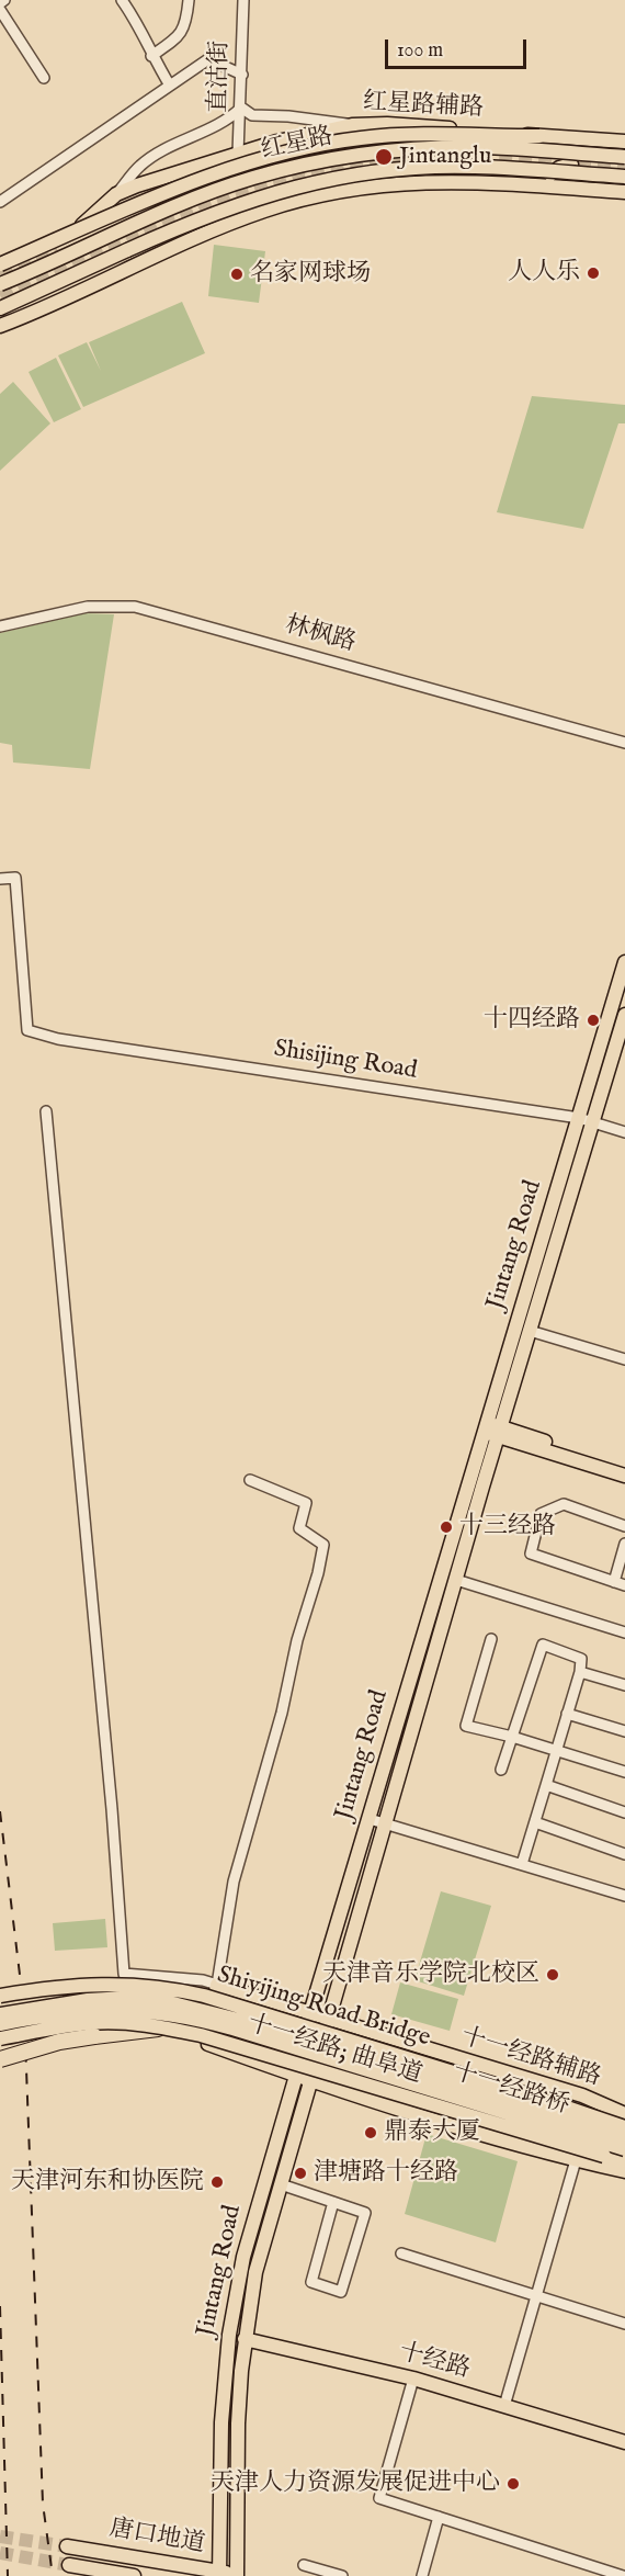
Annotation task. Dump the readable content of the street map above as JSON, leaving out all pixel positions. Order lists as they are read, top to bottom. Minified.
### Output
{"streets":{"main road":["红星路辅路","红星路","Jintang Road","Shiyijing Road Bridge","十一经路; 曲阜道","十一经路辅路","十一经路桥","十经路","唐口地道"],"street":["直沽街","林枫路","Shisijing Road"]},"crossings":[["直沽街","红星路辅路"],["Shisijing Road","Jintang Road"],["Jintang Road","十一经路辅路"],["Jintang Road","十经路"],["Jintang Road","唐口地道"]],"places":["Jintanglu","人人乐","名家网球场","十四经路","十三经路","天津音乐学院北校区","鼎泰大厦","津塘路十经路","天津河东和协医院","天津人力资源发展促进中心"],"scale_bar":"100 m"}
